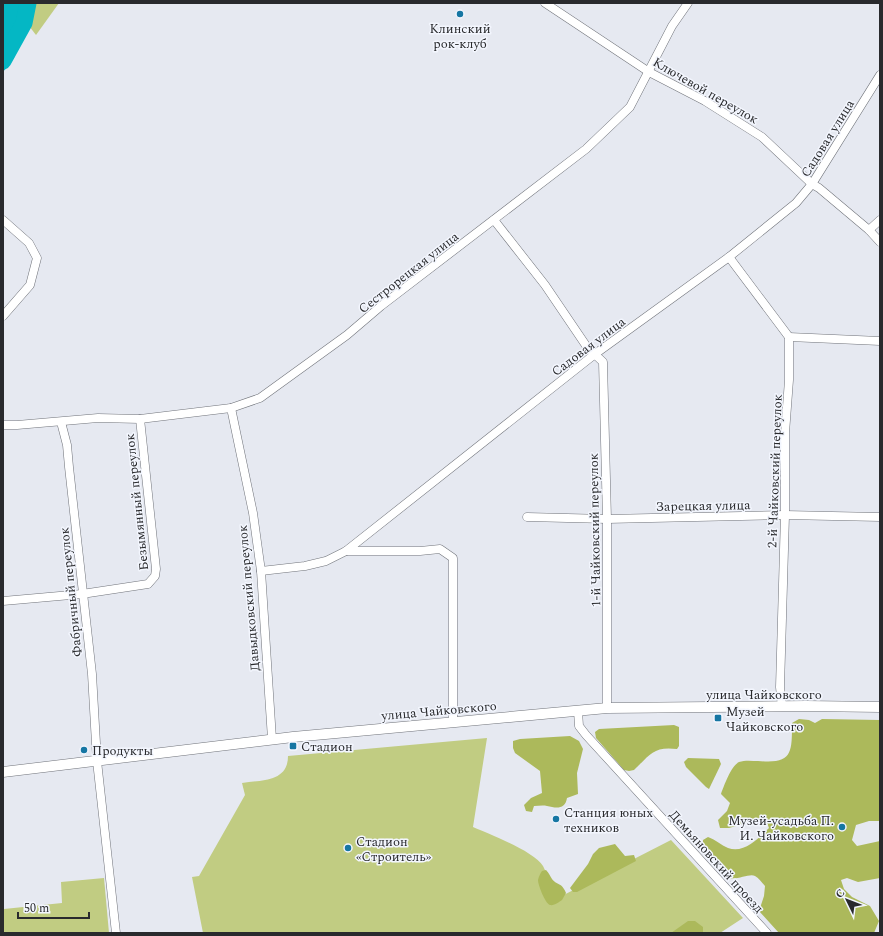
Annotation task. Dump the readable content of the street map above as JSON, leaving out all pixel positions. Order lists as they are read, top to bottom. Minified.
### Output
{"streets":{"street":["Ключевой переулок","Садовая улица","Сестрорецкая улица","2-й Чайковский переулок","Безымянный переулок","Зарецкая улица","1-й Чайковский переулок","Фабричный переулок","Давыдковский переулок","улица Чайковского","Демьяновский проезд"]},"crossings":[["Ключевой переулок","Садовая улица"],["Ключевой переулок","Сестрорецкая улица"],["Садовая улица","1-й Чайковский переулок"],["Садовая улица","Давыдковский переулок"],["Сестрорецкая улица","Безымянный переулок"],["Сестрорецкая улица","1-й Чайковский переулок"],["Сестрорецкая улица","Фабричный переулок"],["Сестрорецкая улица","Давыдковский переулок"],["2-й Чайковский переулок","Зарецкая улица"],["2-й Чайковский переулок","улица Чайковского"],["Безымянный переулок","Фабричный переулок"],["Зарецкая улица","1-й Чайковский переулок"],["1-й Чайковский переулок","улица Чайковского"],["Фабричный переулок","улица Чайковского"],["Давыдковский переулок","улица Чайковского"],["улица Чайковского","Демьяновский проезд"]],"places":{"other":["Клинский рок-клуб","Продукты","Станция юных техников","Музей-усадьба П. И. Чайковского","Стадион «Строитель»"],"transit":["Музей Чайковского","Стадион"]},"scale_bar":"50 m","north":"top left"}
